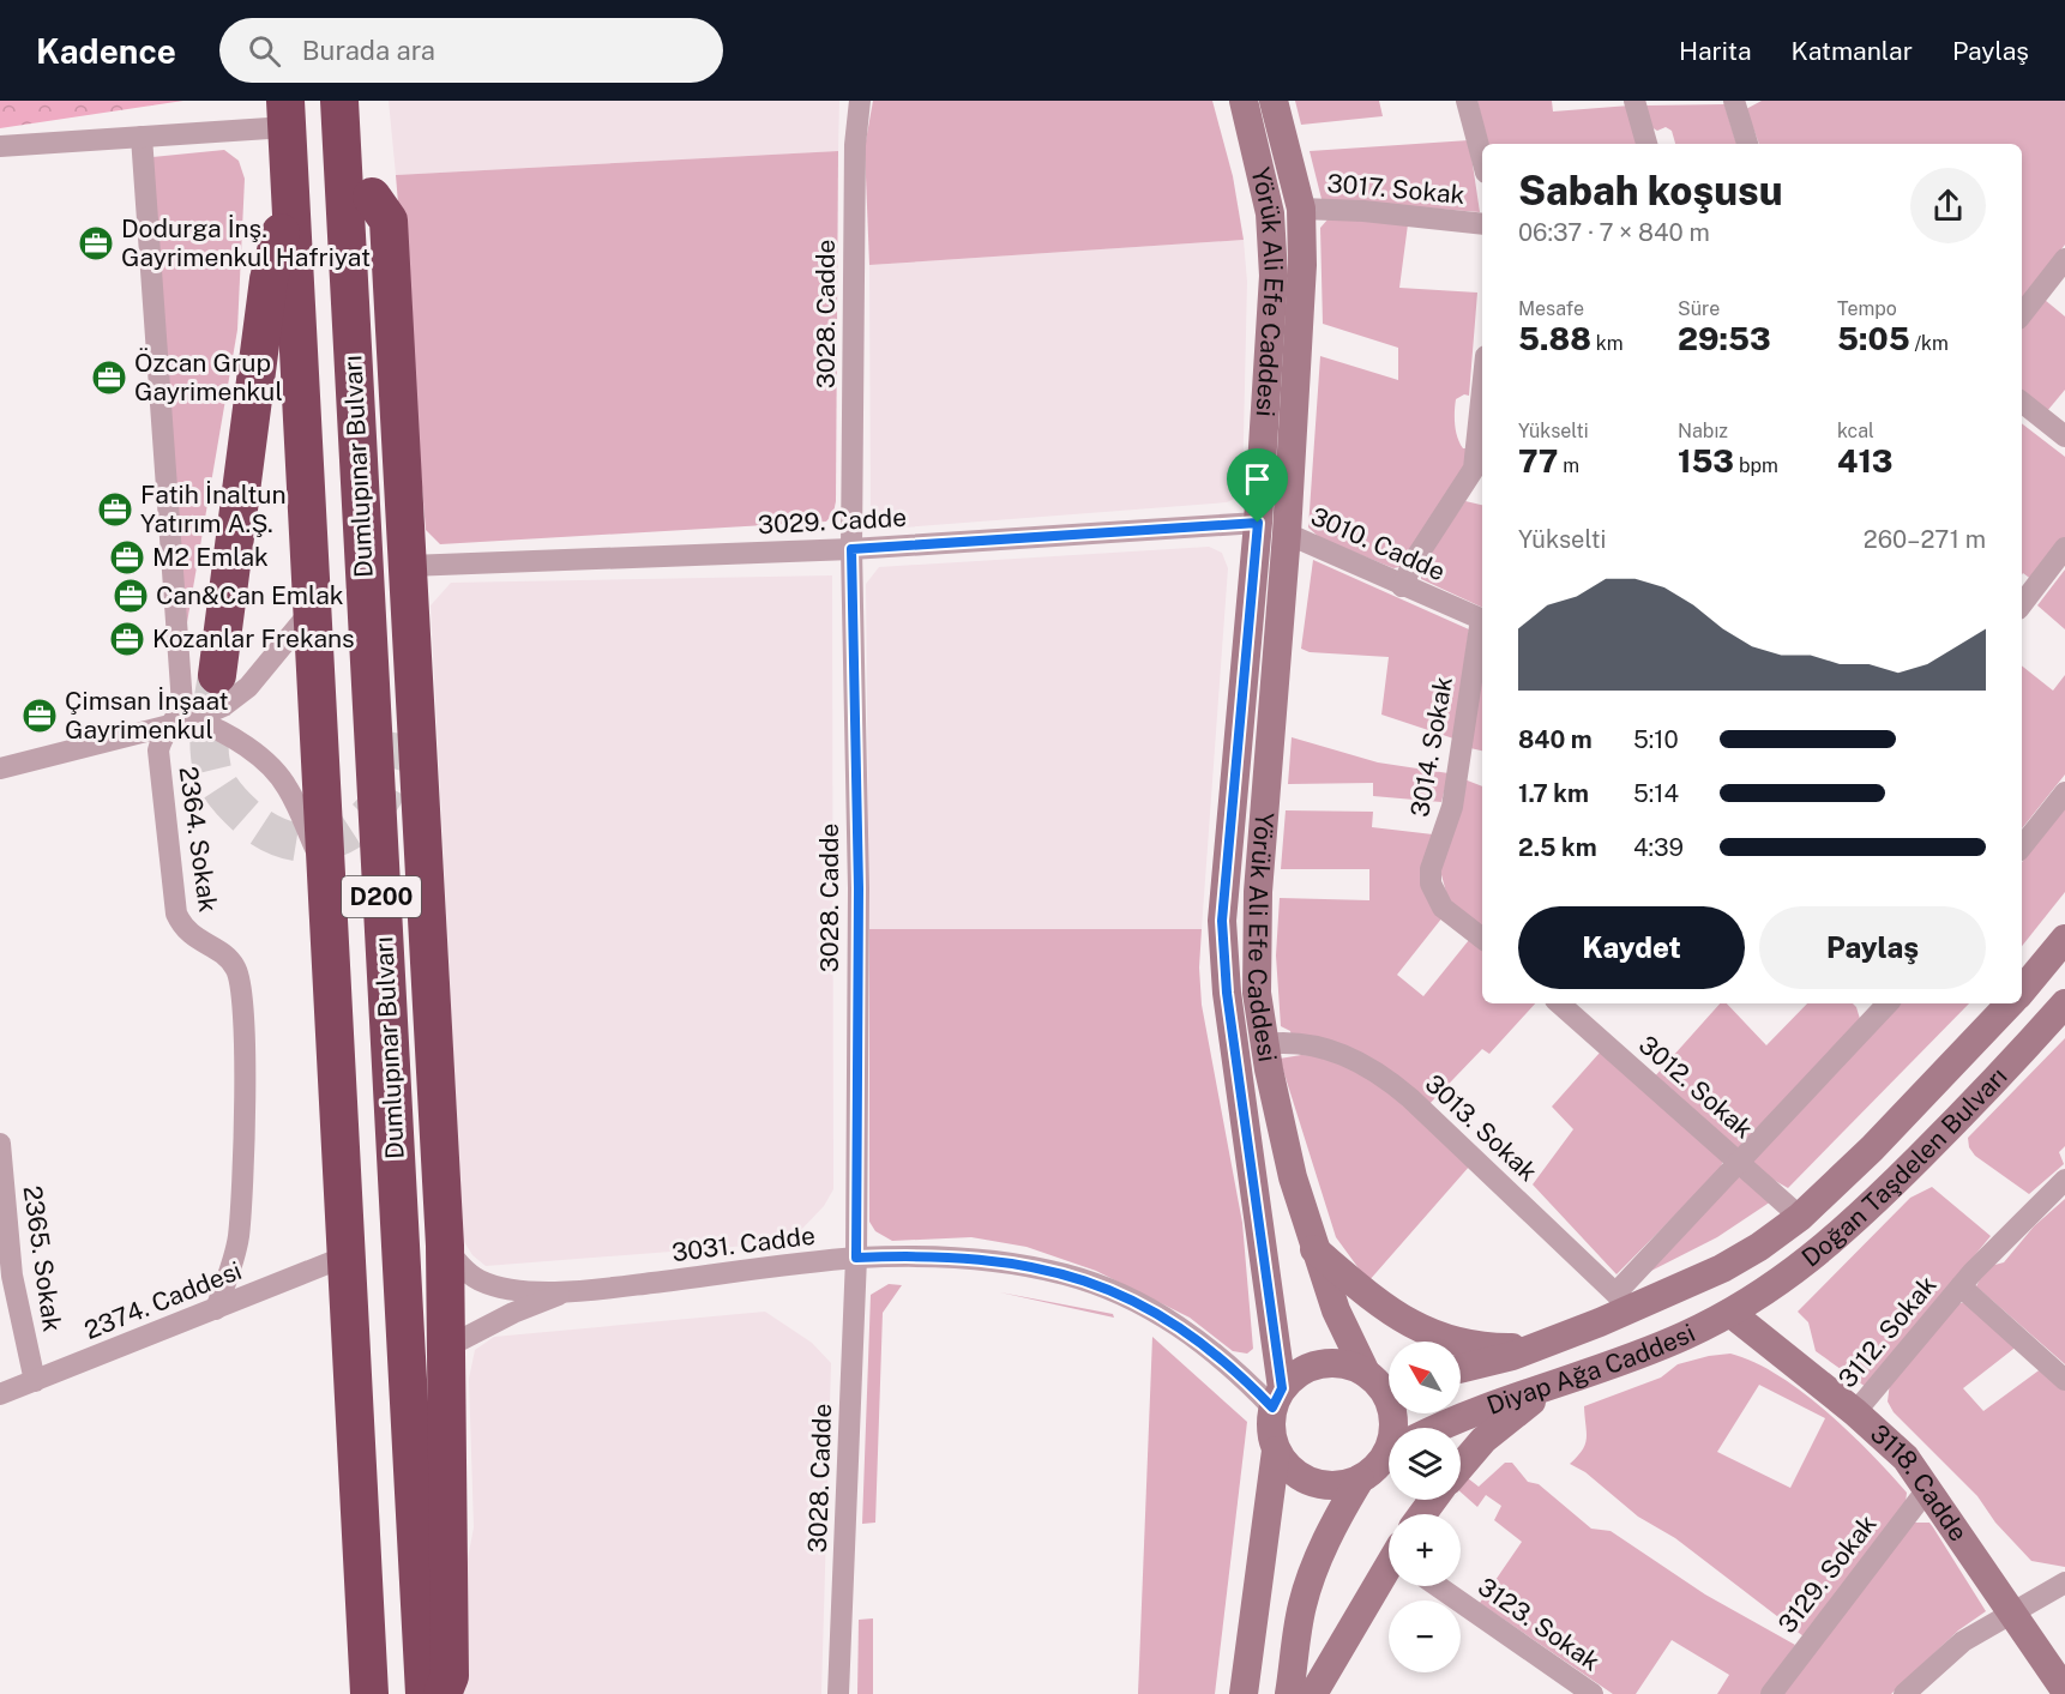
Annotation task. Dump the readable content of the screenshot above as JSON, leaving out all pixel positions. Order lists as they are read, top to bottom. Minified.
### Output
{"streets":{"highway":["Dumlupınar Bulvarı","D200"],"street":["3017. Sokak","Yörük Ali Efe Caddesi","3028. Cadde","3029. Cadde","3010. Cadde","3014. Sokak","2364. Sokak","3012. Sokak","3013. Sokak","Doğan Taşdelen Bulvarı","3031. Cadde","2365. Sokak","2374. Caddesi","3112. Sokak","Diyap Ağa Caddesi","3118. Cadde","3129. Sokak","3123. Sokak"]},"crossings":[["3017. Sokak","Yörük Ali Efe Caddesi"],["Yörük Ali Efe Caddesi","3029. Cadde"],["Yörük Ali Efe Caddesi","3010. Cadde"],["Yörük Ali Efe Caddesi","3013. Sokak"],["Yörük Ali Efe Caddesi","3031. Cadde"],["3028. Cadde","3029. Cadde"],["3028. Cadde","3031. Cadde"],["Dumlupınar Bulvarı","3029. Cadde"],["Dumlupınar Bulvarı","3031. Cadde"],["2364. Sokak","2374. Caddesi"],["D200","2374. Caddesi"],["3012. Sokak","Doğan Taşdelen Bulvarı"],["3013. Sokak","Diyap Ağa Caddesi"],["Doğan Taşdelen Bulvarı","Diyap Ağa Caddesi"],["Doğan Taşdelen Bulvarı","3118. Cadde"],["2365. Sokak","2374. Caddesi"],["3112. Sokak","3118. Cadde"],["Diyap Ağa Caddesi","3118. Cadde"],["3118. Cadde","3129. Sokak"]],"places":{"office":["Dodurga İnş. Gayrimenkul Hafriyat","Özcan Grup Gayrimenkul","Fatih İnaltun Yatırım A.Ş.","M2 Emlak","Can&Can Emlak","Kozanlar Frekans","Çimsan İnşaat Gayrimenkul"]},"north":"top left","page":{"header":"Kadence","search":"Burada ara","nav":["Harita","Katmanlar","Paylaş"],"heading":["Sabah koşusu","06:37 · 7 × 840 m"],"stats":[["Mesafe","5.88 km"],["Süre","29:53"],["Tempo","5:05 /km"],["Yükselti","77 m"],["Nabız","153 bpm"],["kcal","413"]],"chart":["Yükselti","260–271 m"],"list":[{"name":"840 m","note":"5:10"},{"name":"1.7 km","note":"5:14"},{"name":"2.5 km","note":"4:39"}],"buttons":["Kaydet","Paylaş"],"map_buttons":["+","−"]}}
